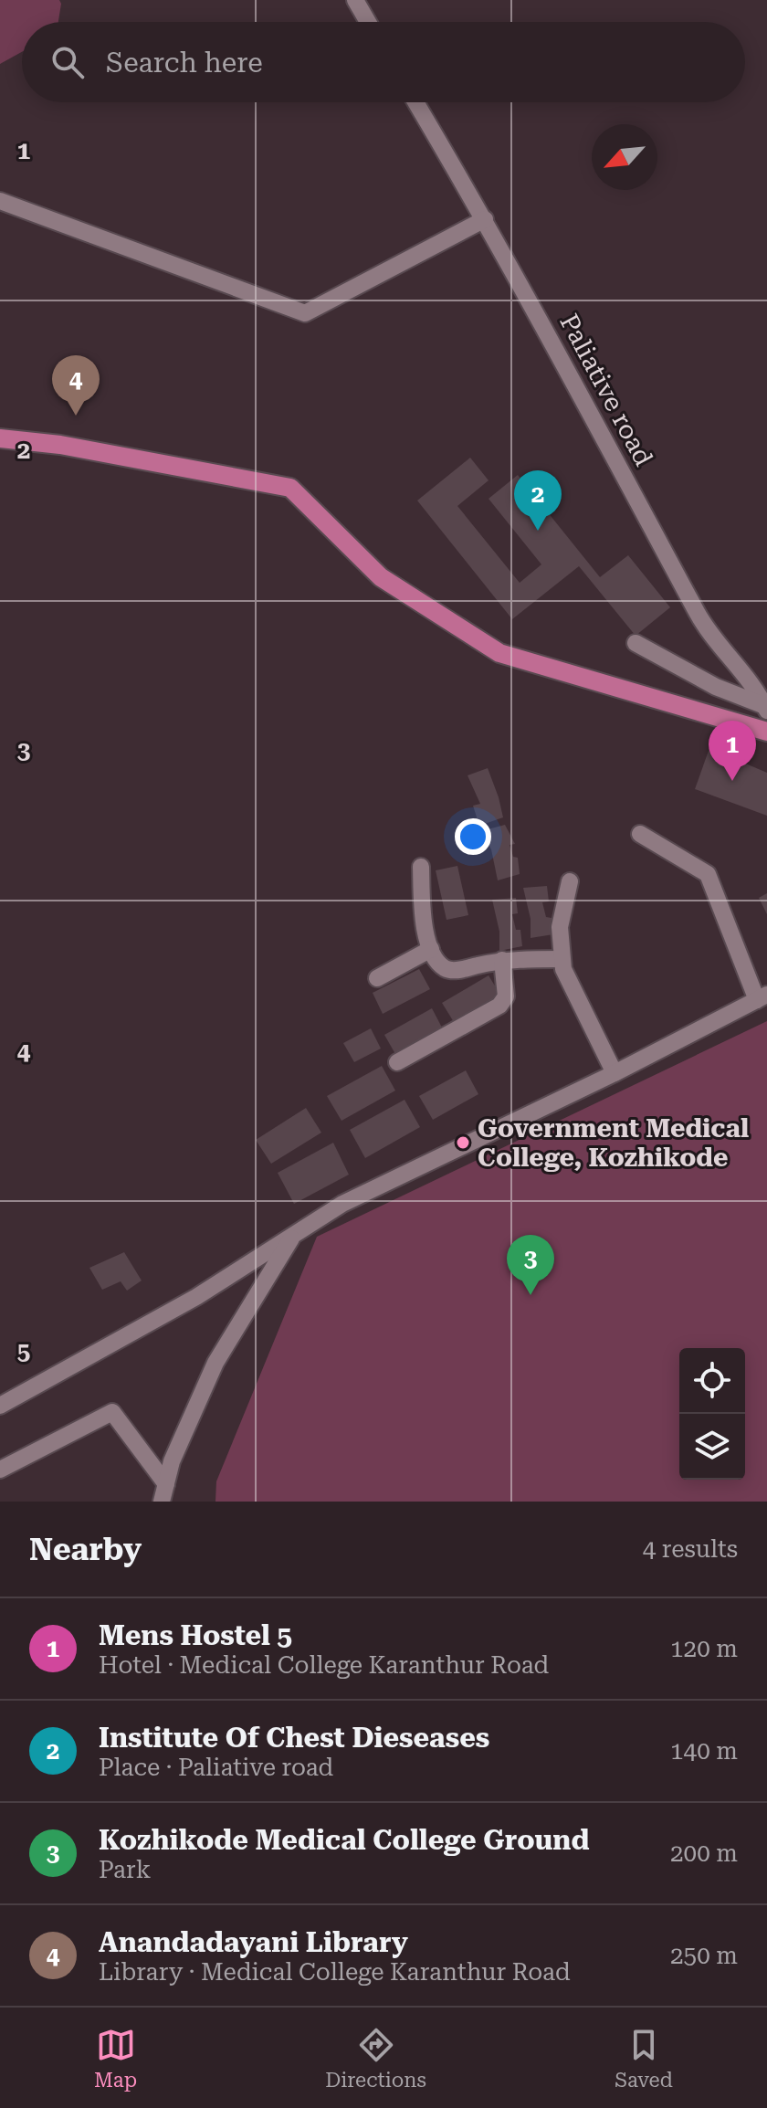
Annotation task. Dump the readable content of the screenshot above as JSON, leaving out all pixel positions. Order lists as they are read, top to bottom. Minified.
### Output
{"streets":{"street":["Paliative road"]},"places":["Government Medical College, Kozhikode"],"north":"bottom left","page":{"search":"Search here","pins":["4","2","1","3"],"heading":["Nearby","4 results"],"list":[{"mark":"1","name":"Mens Hostel 5","note":"Hotel · Medical College Karanthur Road","value":"120 m"},{"mark":"2","name":"Institute Of Chest Dieseases","note":"Place · Paliative road","value":"140 m"},{"mark":"3","name":"Kozhikode Medical College Ground","note":"Park","value":"200 m"},{"mark":"4","name":"Anandadayani Library","note":"Library · Medical College Karanthur Road","value":"250 m"}],"nav":["Map","Directions","Saved"]},"grid":{"rows":["1","2","3","4","5"]}}
